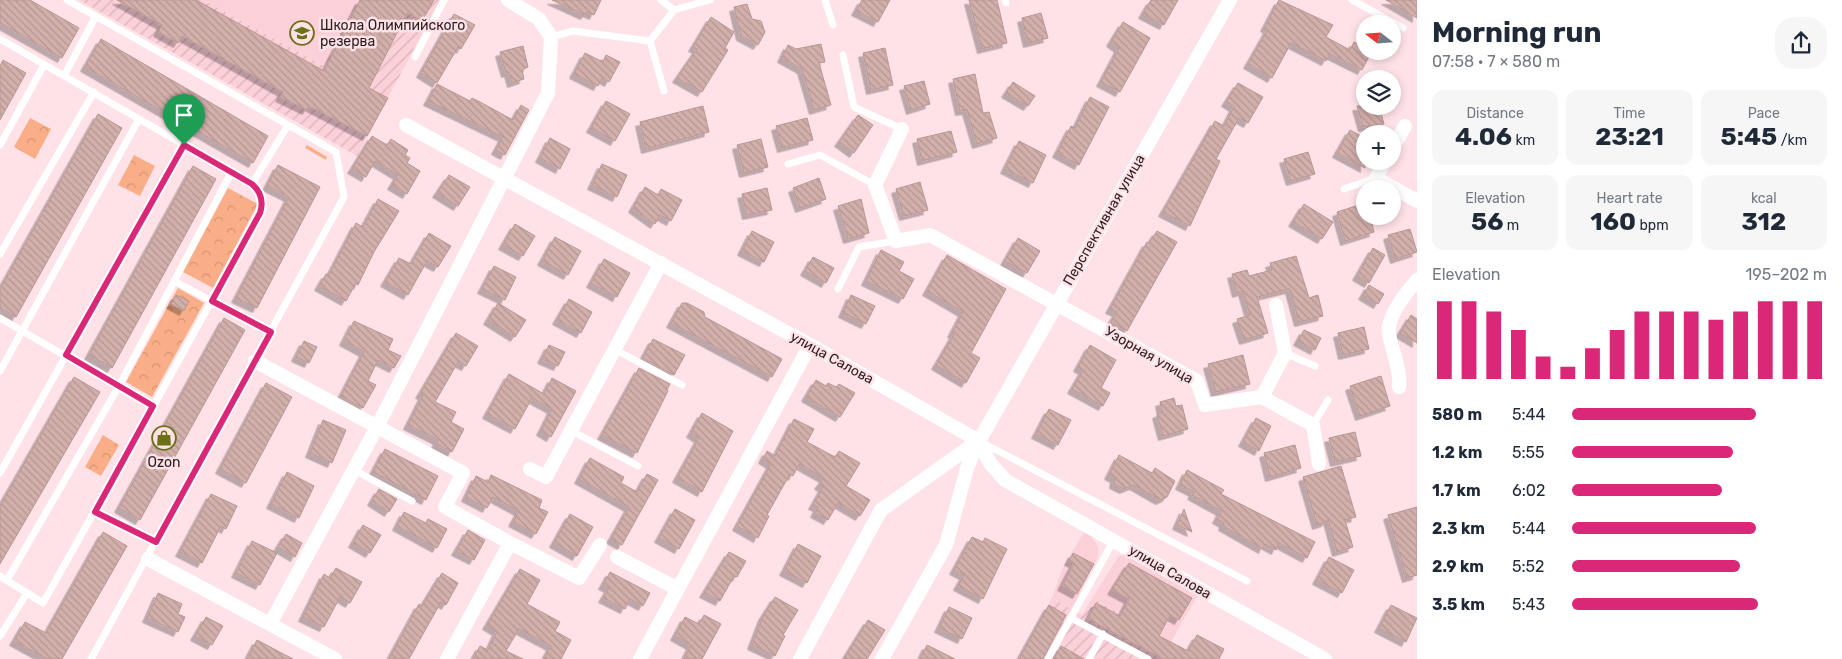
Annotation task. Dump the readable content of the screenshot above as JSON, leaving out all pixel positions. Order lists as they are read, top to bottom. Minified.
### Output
{"streets":{"street":["Перспективная улица","Узорная улица","улица Салова"]},"crossings":[["Перспективная улица","Узорная улица"],["Перспективная улица","улица Салова"]],"places":{"school or university":["Школа Олимпийского резерва"],"shop":["Ozon"]},"north":"left","page":{"heading":["Morning run","07:58 · 7 × 580 m"],"map_buttons":["+","−"],"stats":[["Distance","4.06 km"],["Time","23:21"],["Pace","5:45 /km"],["Elevation","56 m"],["Heart rate","160 bpm"],["kcal","312"]],"chart":["Elevation","195–202 m"],"list":[{"name":"580 m","note":"5:44"},{"name":"1.2 km","note":"5:55"},{"name":"1.7 km","note":"6:02"},{"name":"2.3 km","note":"5:44"},{"name":"2.9 km","note":"5:52"},{"name":"3.5 km","note":"5:43"}]}}
